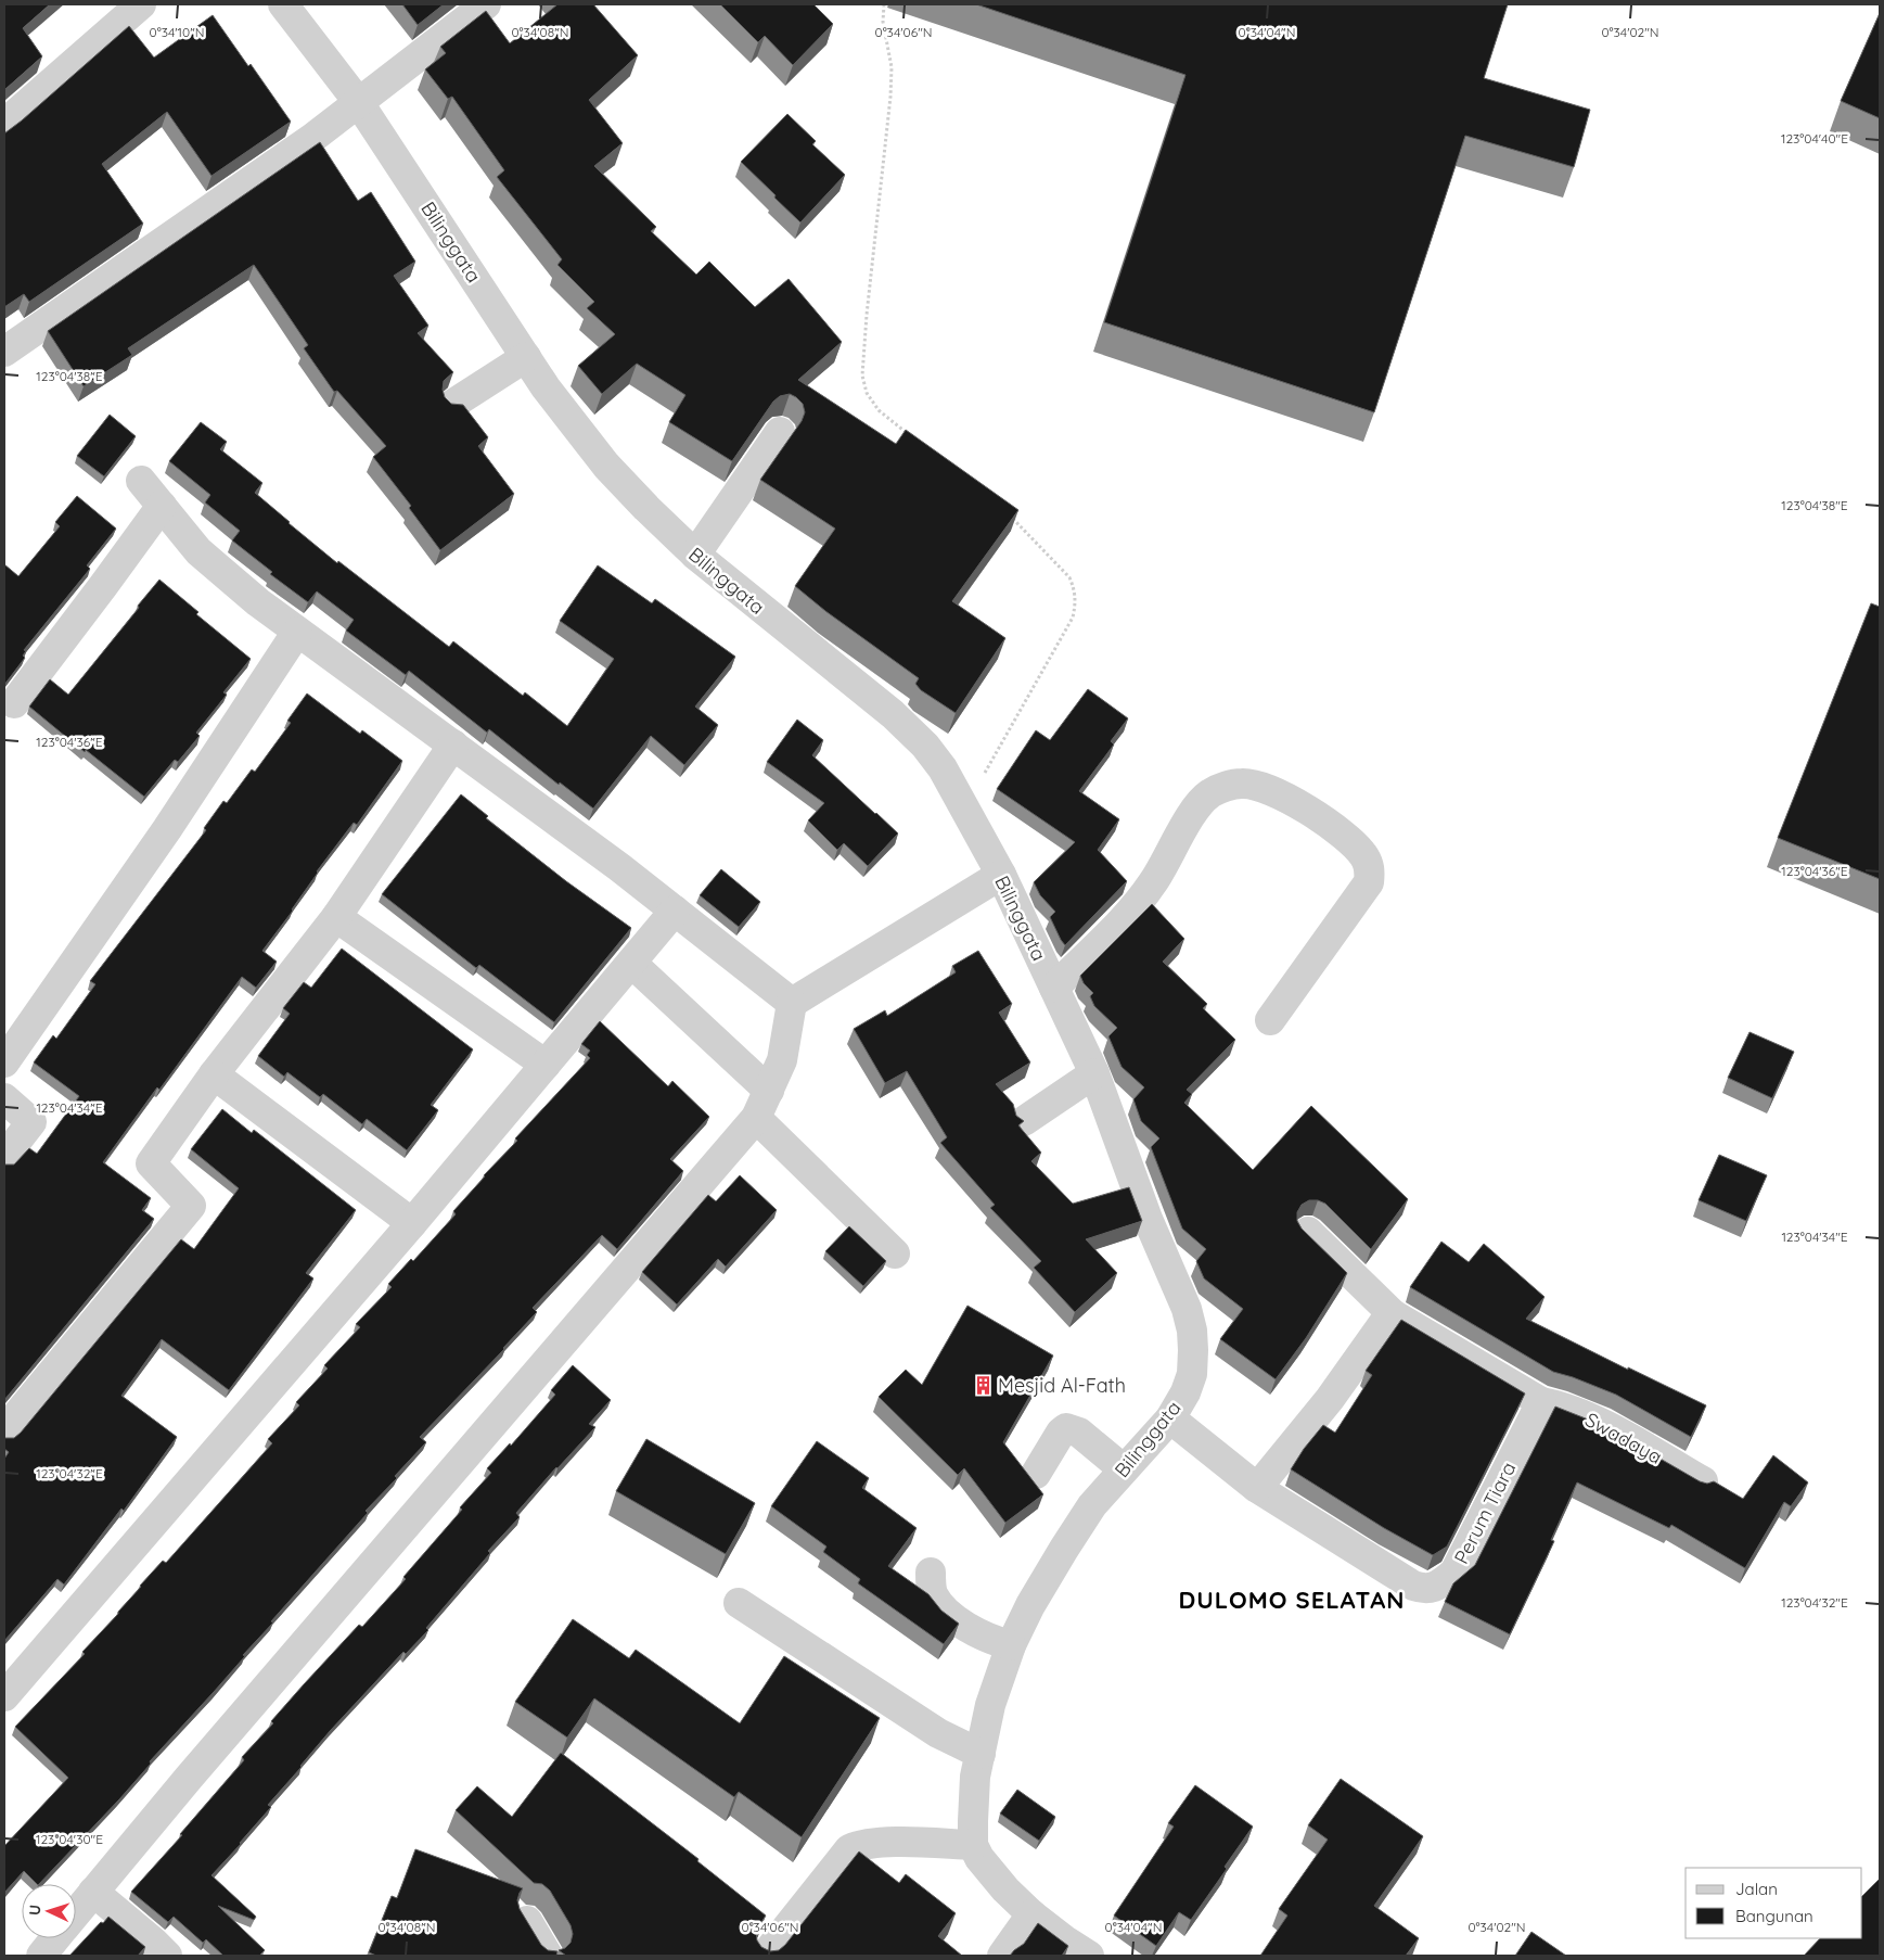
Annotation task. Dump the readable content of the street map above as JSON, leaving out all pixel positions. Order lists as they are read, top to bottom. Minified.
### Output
{"streets":{"street":["Bilinggata","Swadaya","Perum Tiara"]},"crossings":[["Bilinggata","Perum Tiara"],["Swadaya","Perum Tiara"]],"districts":["DULOMO SELATAN"],"places":{"building":["Mesjid Al-Fath"]},"legend":["Jalan","Bangunan"],"north":"left","coordinates":["0°34'10\"N","0°34'08\"N","0°34'06\"N","0°34'04\"N","0°34'02\"N","123°04'40\"E","123°04'38\"E","123°04'36\"E","123°04'34\"E","123°04'32\"E","123°04'30\"E"]}
